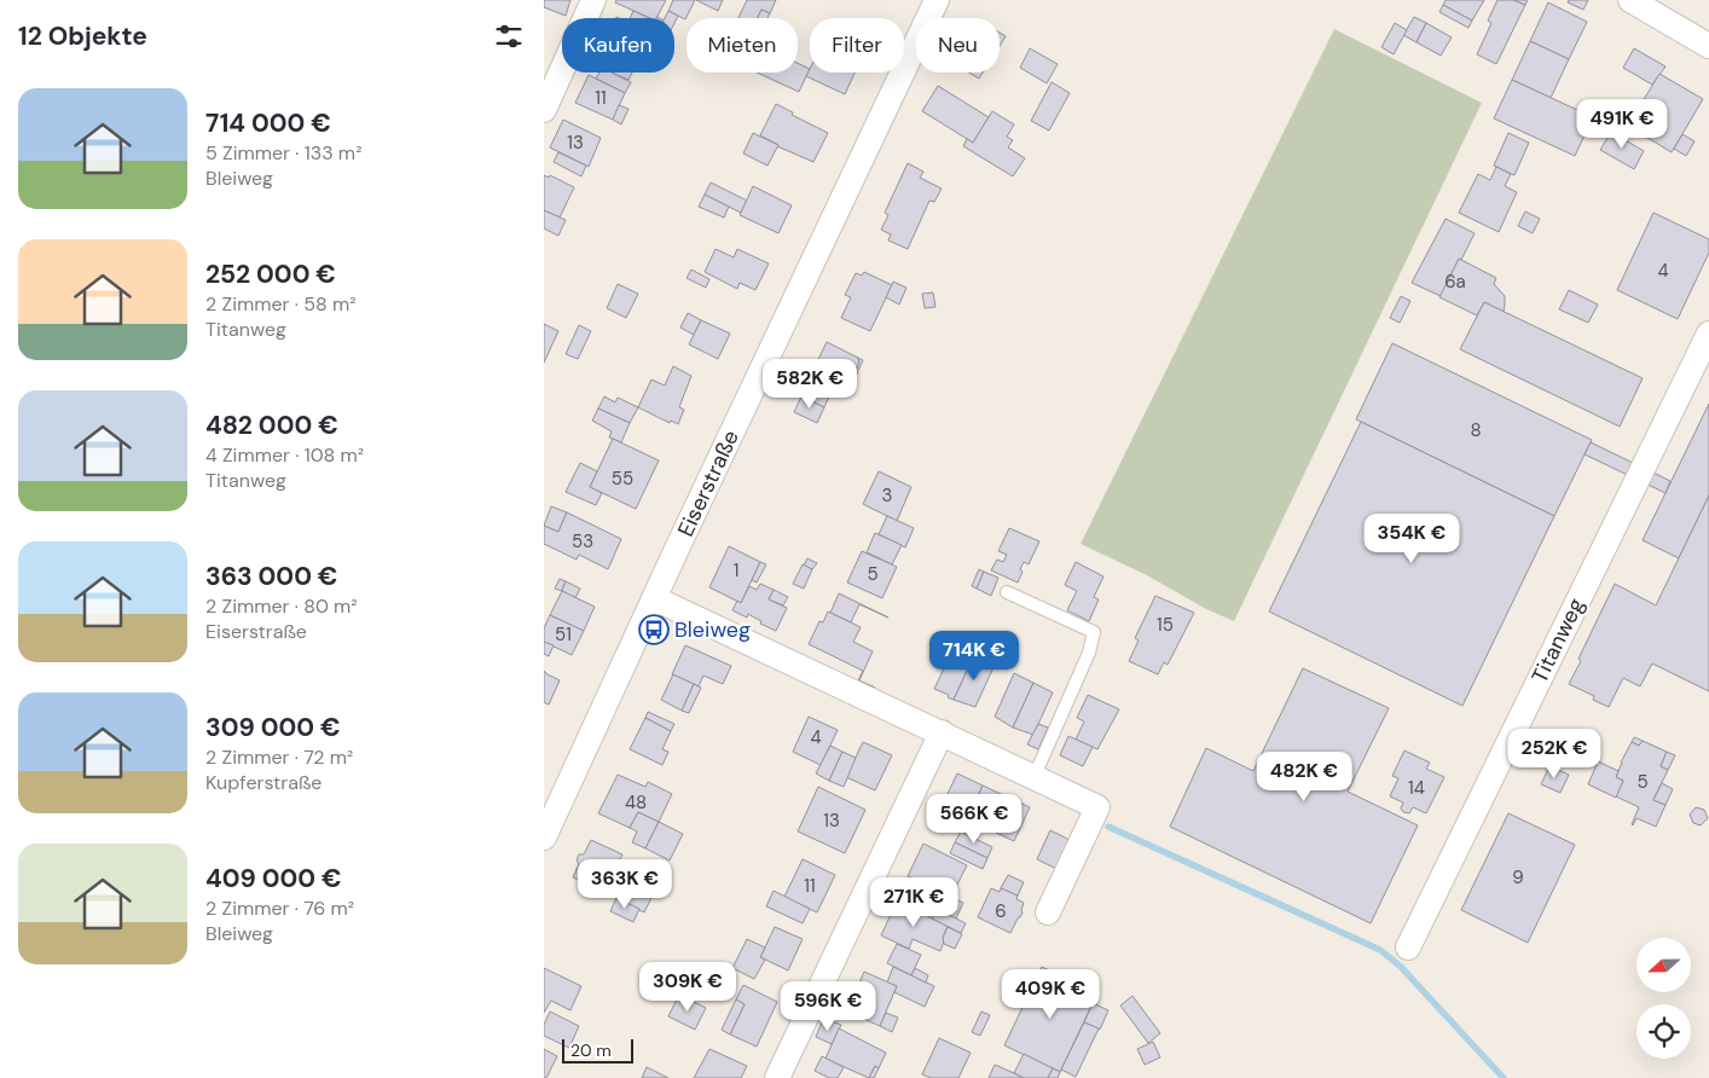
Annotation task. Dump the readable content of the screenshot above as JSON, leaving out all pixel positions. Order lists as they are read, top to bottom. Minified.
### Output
{"streets":{"street":["Eiserstraße","Titanweg"]},"places":{"bus stop":["Bleiweg"]},"house_numbers":["11","13","4","6a","8","55","3","53","1","5","15","51","4","5","14","48","13","9","11","6"],"scale_bar":"20 m","north":"left","page":{"heading":"12 Objekte","chip":["Kaufen","Mieten","Filter","Neu"],"list":[{"name":"714 000 €","note":"5 Zimmer · 133 m² · Bleiweg"},{"name":"252 000 €","note":"2 Zimmer · 58 m² · Titanweg"},{"name":"482 000 €","note":"4 Zimmer · 108 m² · Titanweg"},{"name":"363 000 €","note":"2 Zimmer · 80 m² · Eiserstraße"},{"name":"309 000 €","note":"2 Zimmer · 72 m² · Kupferstraße"},{"name":"409 000 €","note":"2 Zimmer · 76 m² · Bleiweg"}],"price":["491K €","582K €","354K €","714K €","252K €","482K €","566K €","363K €","271K €","309K €","409K €","596K €"],"scale":"20 m"}}
